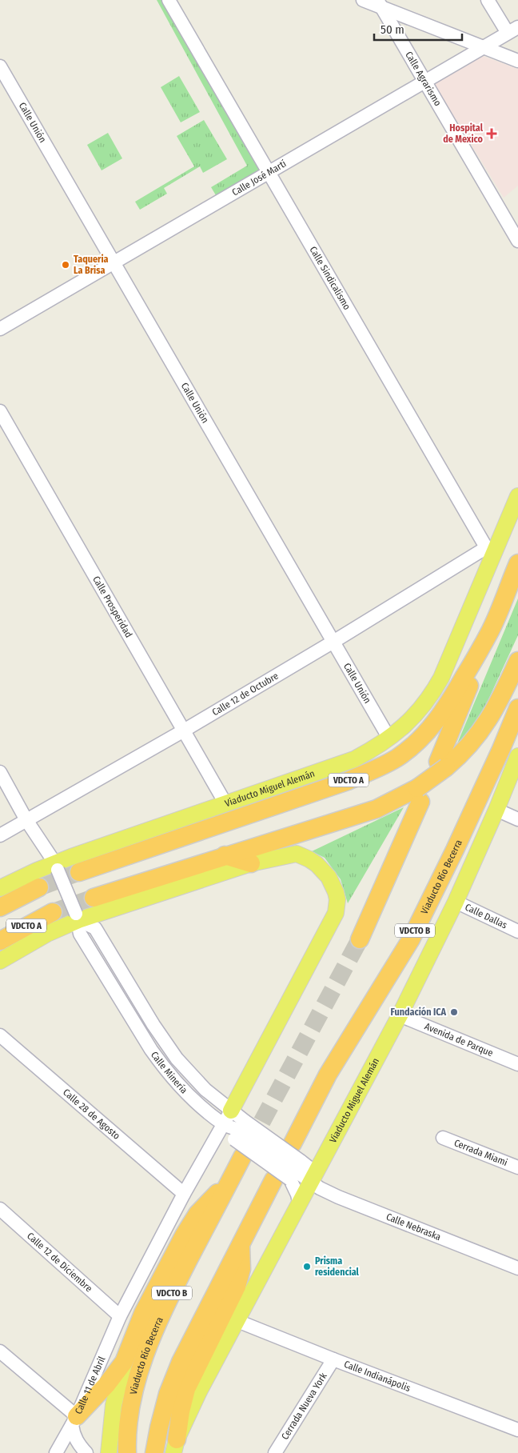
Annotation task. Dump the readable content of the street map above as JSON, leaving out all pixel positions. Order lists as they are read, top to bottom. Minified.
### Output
{"streets":{"highway":["VDCTO A","Viaducto Miguel Alemán","Viaducto Río Becerra","VDCTO B"],"street":["Calle Agrarismo","Calle Unión","Calle José Martí","Calle Sindicalismo","Calle Prosperidad","Calle 12 de Octubre","Calle Dallas","Avenida de Parque","Calle Minería","Calle 28 de Agosto","Cerrada Miami","Calle Nebraska","Calle 12 de Diciembre","Calle Indianápolis","Calle 11 de Abril","Cerrada Nueva York"]},"crossings":[["Calle Agrarismo","Calle José Martí"],["Calle Unión","Calle José Martí"],["Calle Unión","Calle 12 de Octubre"],["Calle Unión","Viaducto Miguel Alemán"],["Calle José Martí","Calle Sindicalismo"],["Calle Sindicalismo","Calle 12 de Octubre"],["Calle Sindicalismo","Viaducto Miguel Alemán"],["Calle Prosperidad","Calle 12 de Octubre"],["Calle Prosperidad","Viaducto Miguel Alemán"],["Calle 12 de Octubre","Viaducto Miguel Alemán"],["Viaducto Miguel Alemán","Calle Dallas"],["Viaducto Miguel Alemán","Avenida de Parque"],["Viaducto Miguel Alemán","Calle Minería"],["Viaducto Miguel Alemán","Calle Nebraska"],["Calle Minería","Calle Nebraska"],["Calle 12 de Diciembre","Calle 11 de Abril"],["Calle Indianápolis","Cerrada Nueva York"]],"places":{"health":["Hospital de Mexico"],"other":["Taqueria La Brisa","Fundación ICA","Prisma residencial"]},"scale_bar":"50 m"}
